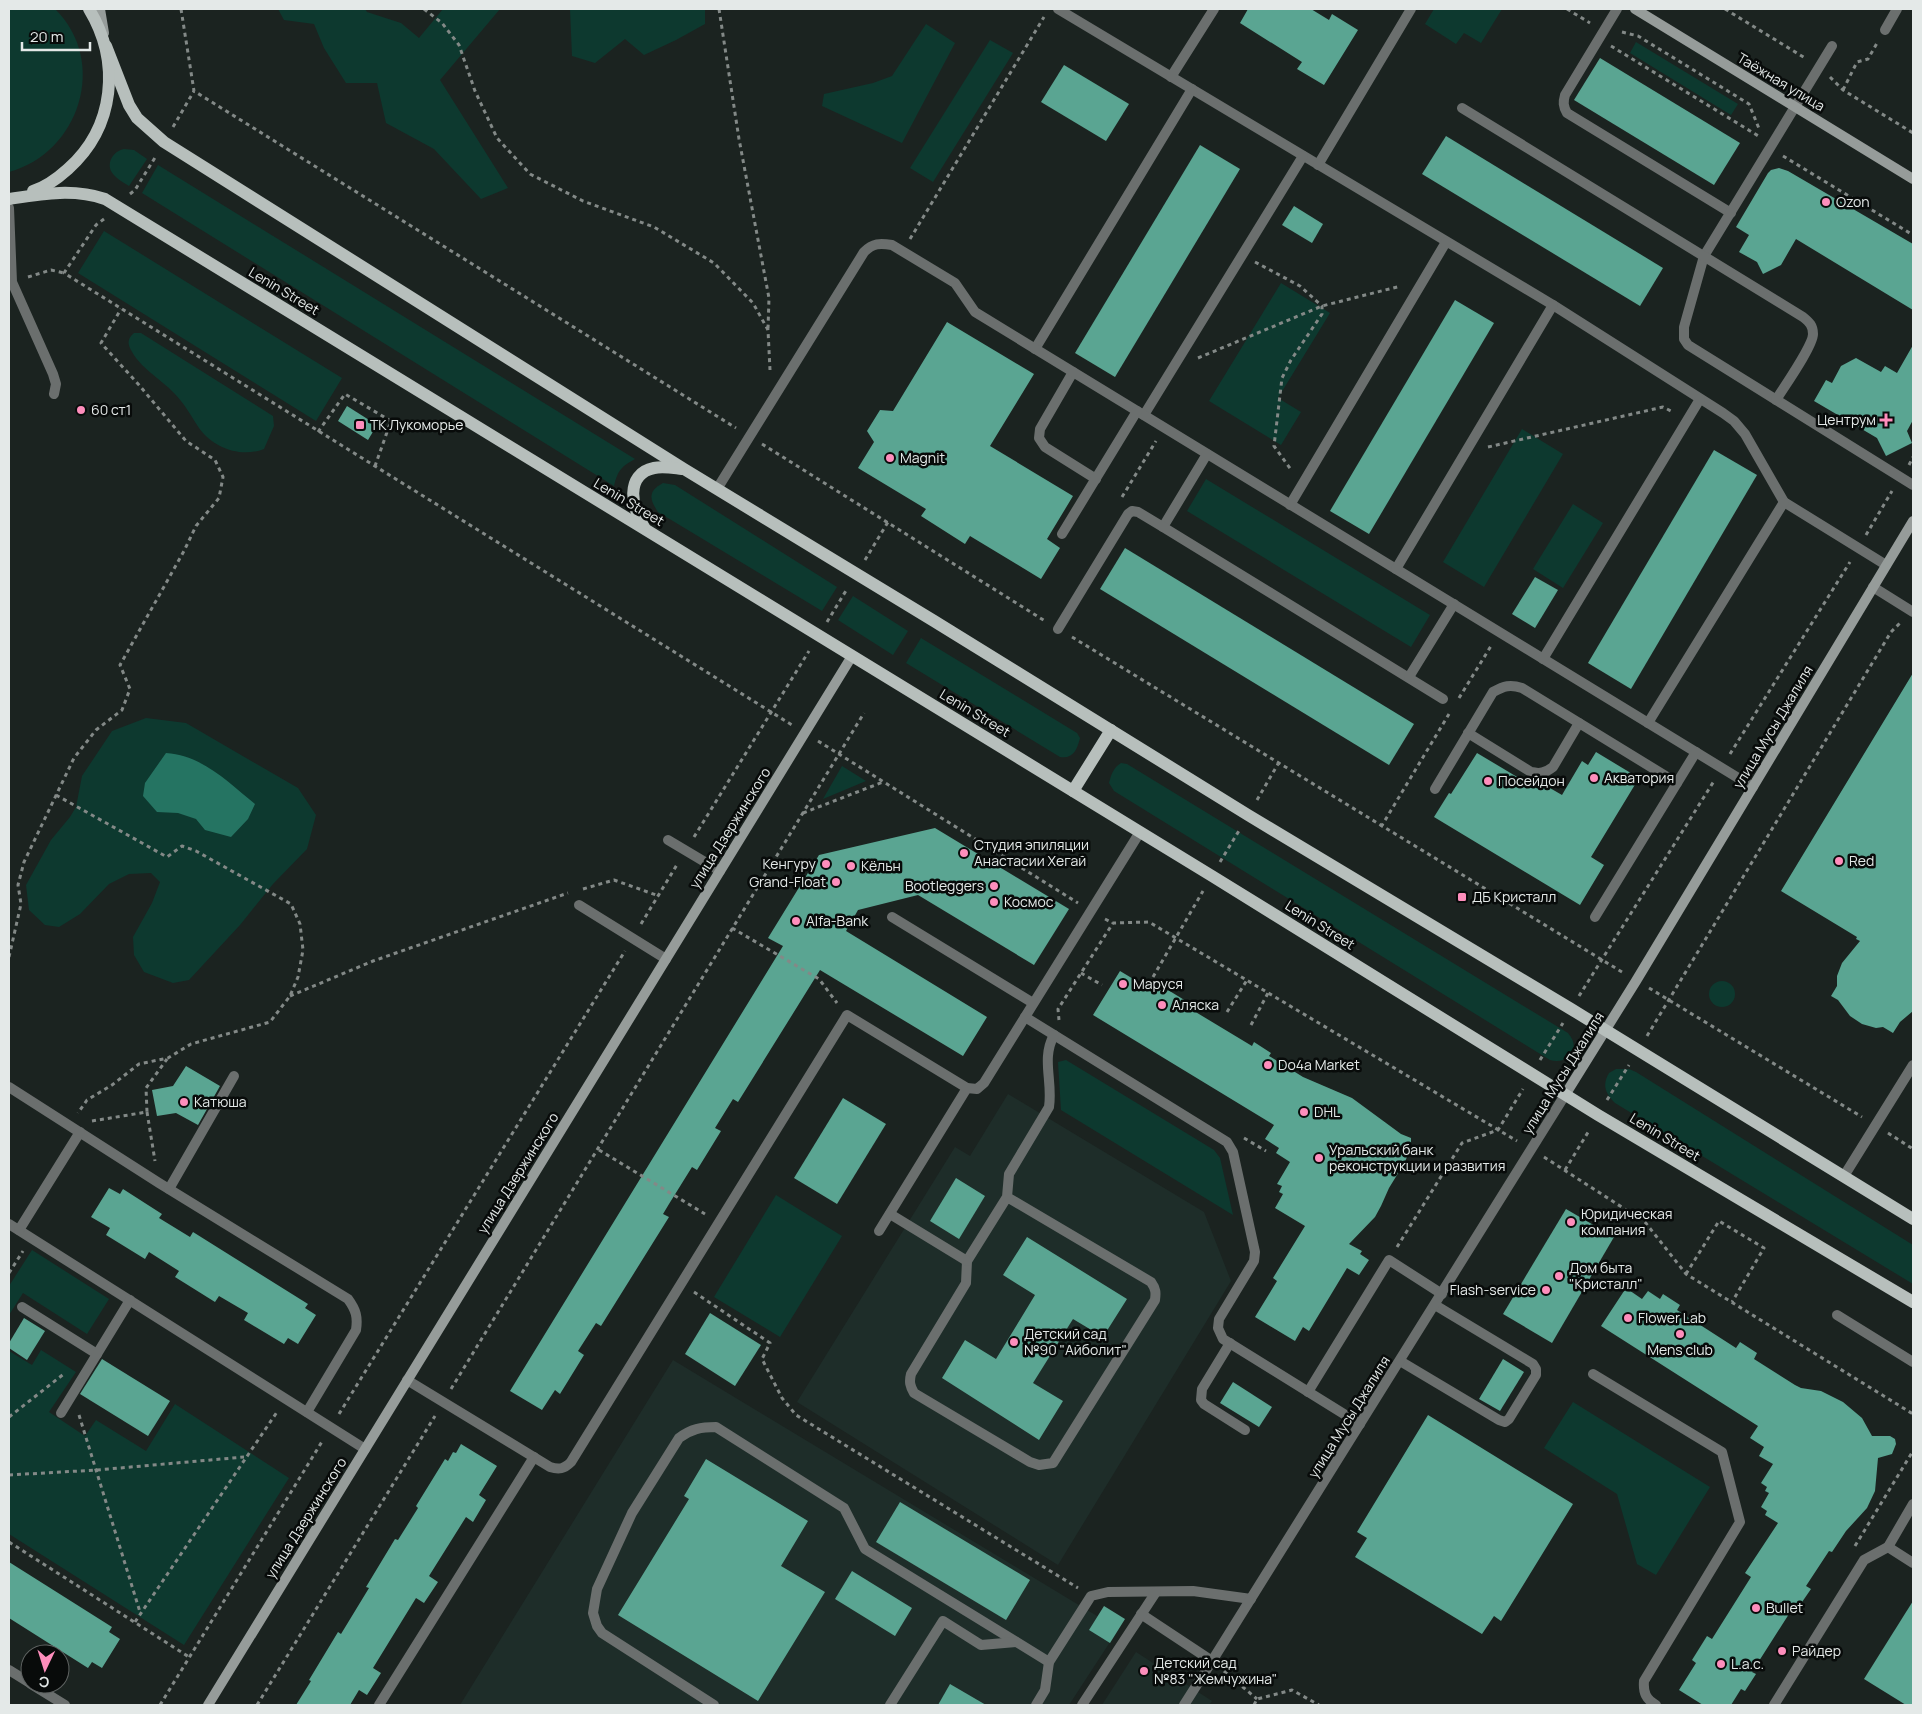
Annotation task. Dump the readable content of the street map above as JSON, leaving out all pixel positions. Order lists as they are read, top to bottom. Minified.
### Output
{"streets":{"main road":["Lenin Street"],"street":["Таёжная улица","улица Мусы Джалиля","улица Дзержинского"]},"crossings":[["Lenin Street","улица Мусы Джалиля"],["Lenin Street","улица Дзержинского"]],"places":{"other":["Ozon","60 ст1","Magnit","Акватория","Посейдон","Студия эпиляции Анастасии Хегай","Red","Кенгуру","Кёльн","Grand-Float","Bootleggers","Космос","Alfa-Bank","Маруся","Аляска","Do4a Market","Катюша","DHL","Уральский банк реконструкции и развития","Юридическая компания","Дом быта \"Кристалл\"","Flash-service","Flower Lab","Mens club","Детский сад №90 \"Айболит\"","Bullet","Райдер","L.a.c.","Детский сад №83 \"Жемчужина\""],"health":["Центрум"],"transit":["ТК Лукоморье","ДБ Кристалл"]},"scale_bar":"20 m","north":"bottom"}
